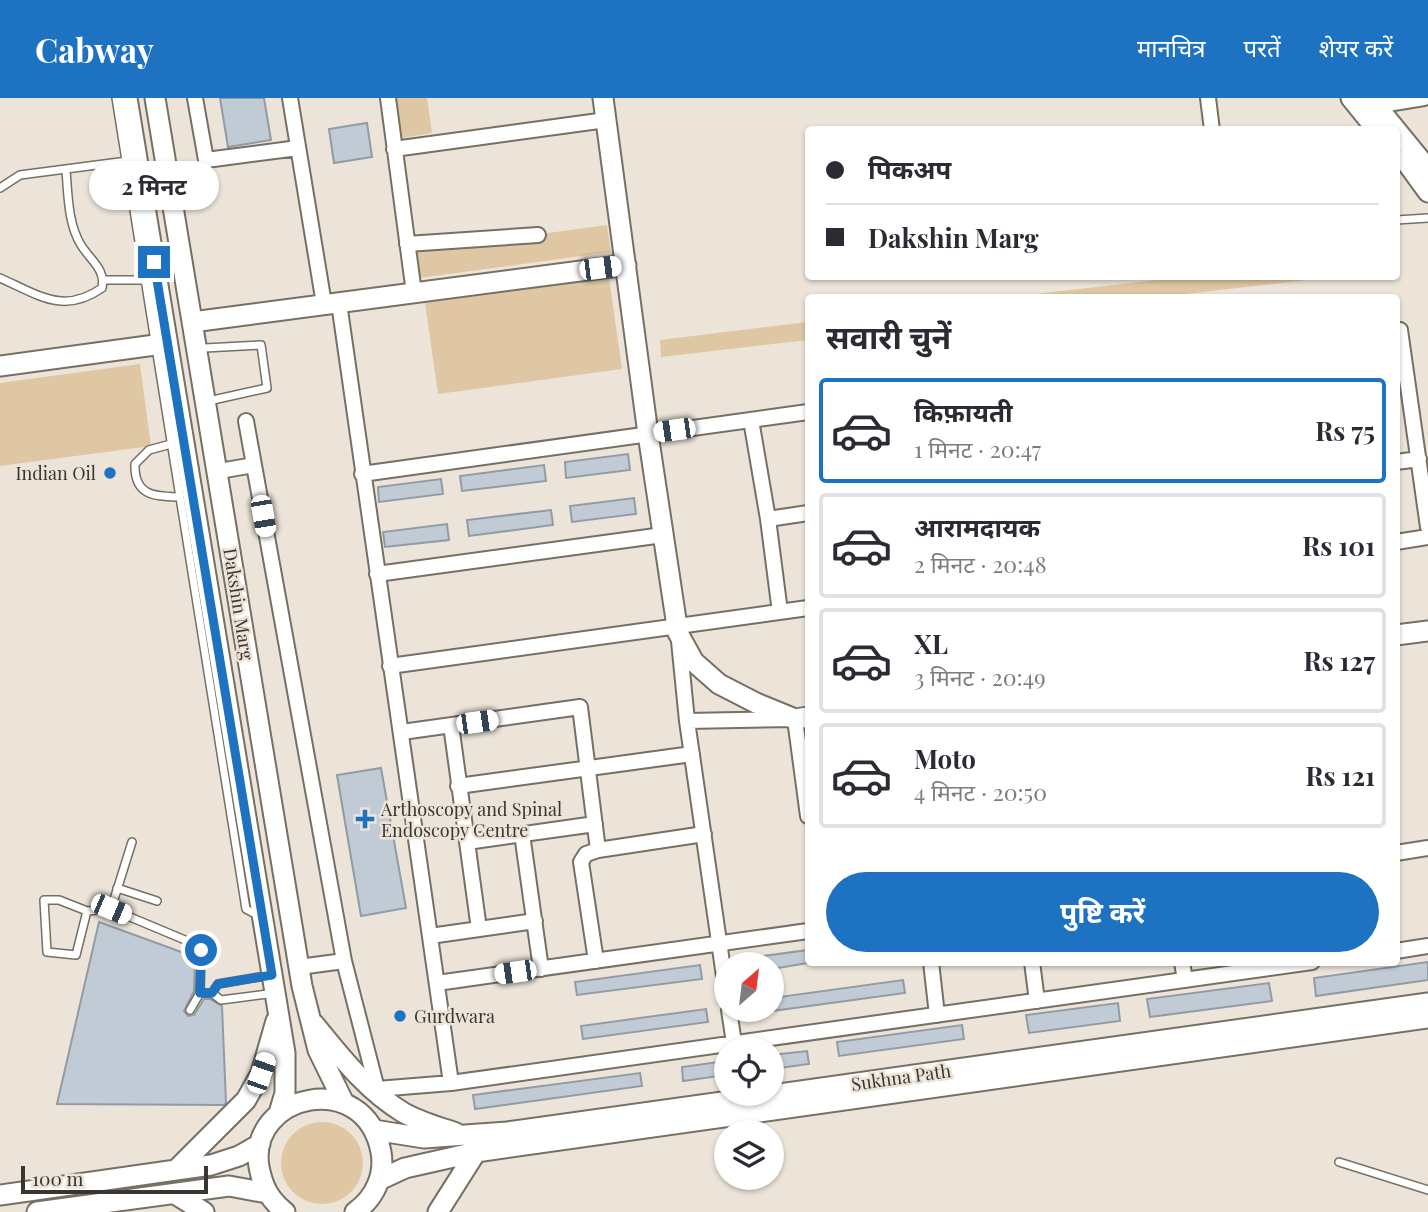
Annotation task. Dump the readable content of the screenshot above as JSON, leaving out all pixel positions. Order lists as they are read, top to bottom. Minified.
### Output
{"streets":{"main road":["Dakshin Marg","Sukhna Path"]},"places":{"other":["Indian Oil","Gurdwara"],"health":["Arthoscopy and Spinal Endoscopy Centre"]},"scale_bar":"100 m","north":"top right","page":{"header":"Cabway","nav":["मानचित्र","परतें","शेयर करें"],"banner":["पिकअप","Dakshin Marg"],"bubble":"2 मिनट","heading":"सवारी चुनें","list":[{"name":"किफ़ायती","note":"1 मिनट · 20:47","value":"Rs 75"},{"name":"आरामदायक","note":"2 मिनट · 20:48","value":"Rs 101"},{"name":"XL","note":"3 मिनट · 20:49","value":"Rs 127"},{"name":"Moto","note":"4 मिनट · 20:50","value":"Rs 121"}],"buttons":"पुष्टि करें","scale":"100 m"}}
